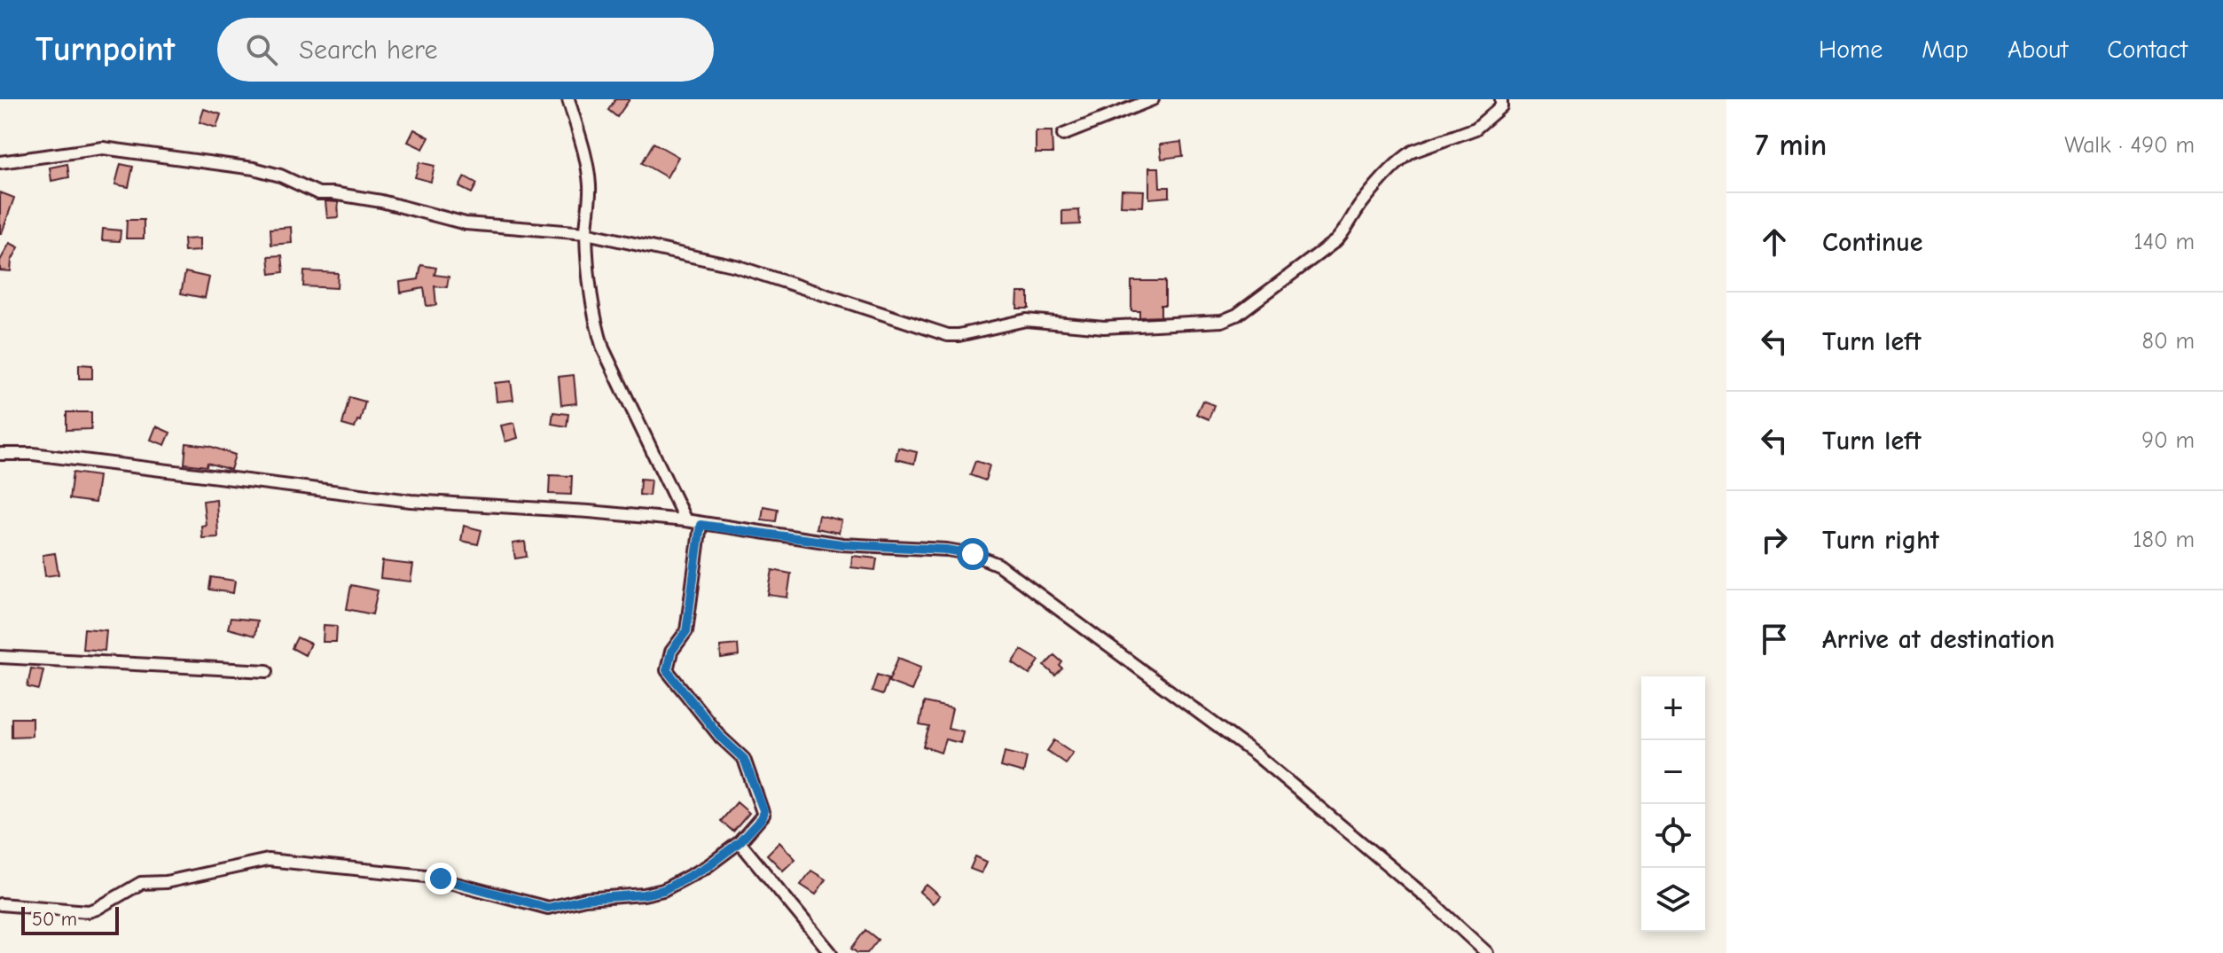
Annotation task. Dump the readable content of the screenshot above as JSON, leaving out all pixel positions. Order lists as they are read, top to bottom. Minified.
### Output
{"scale_bar":"50 m","page":{"header":"Turnpoint","search":"Search here","nav":["Home","Map","About","Contact"],"heading":["7 min","Walk · 490 m"],"list":[["Continue","140 m"],["Turn left","80 m"],["Turn left","90 m"],["Turn right","180 m"],"Arrive at destination"],"map_buttons":["+","−"],"scale":"50 m"}}
